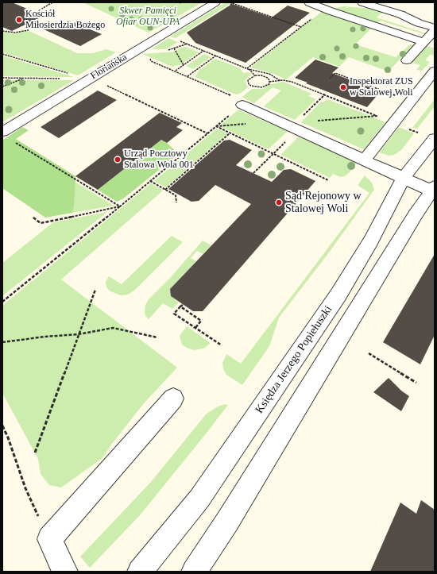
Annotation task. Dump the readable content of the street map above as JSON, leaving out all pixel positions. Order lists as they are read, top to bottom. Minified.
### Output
{"streets":{"street":["Floriańska","Księdza Jerzego Popiełuszki"]},"parks":["Skwer Pamięci Ofiar OUN-UPA"],"places":["Kościół Miłosierdzia Bożego","Inspektorat ZUS w Stalowej Woli","Urząd Pocztowy Stalowa Wola 001","Sąd Rejonowy w Stalowej Woli"]}
